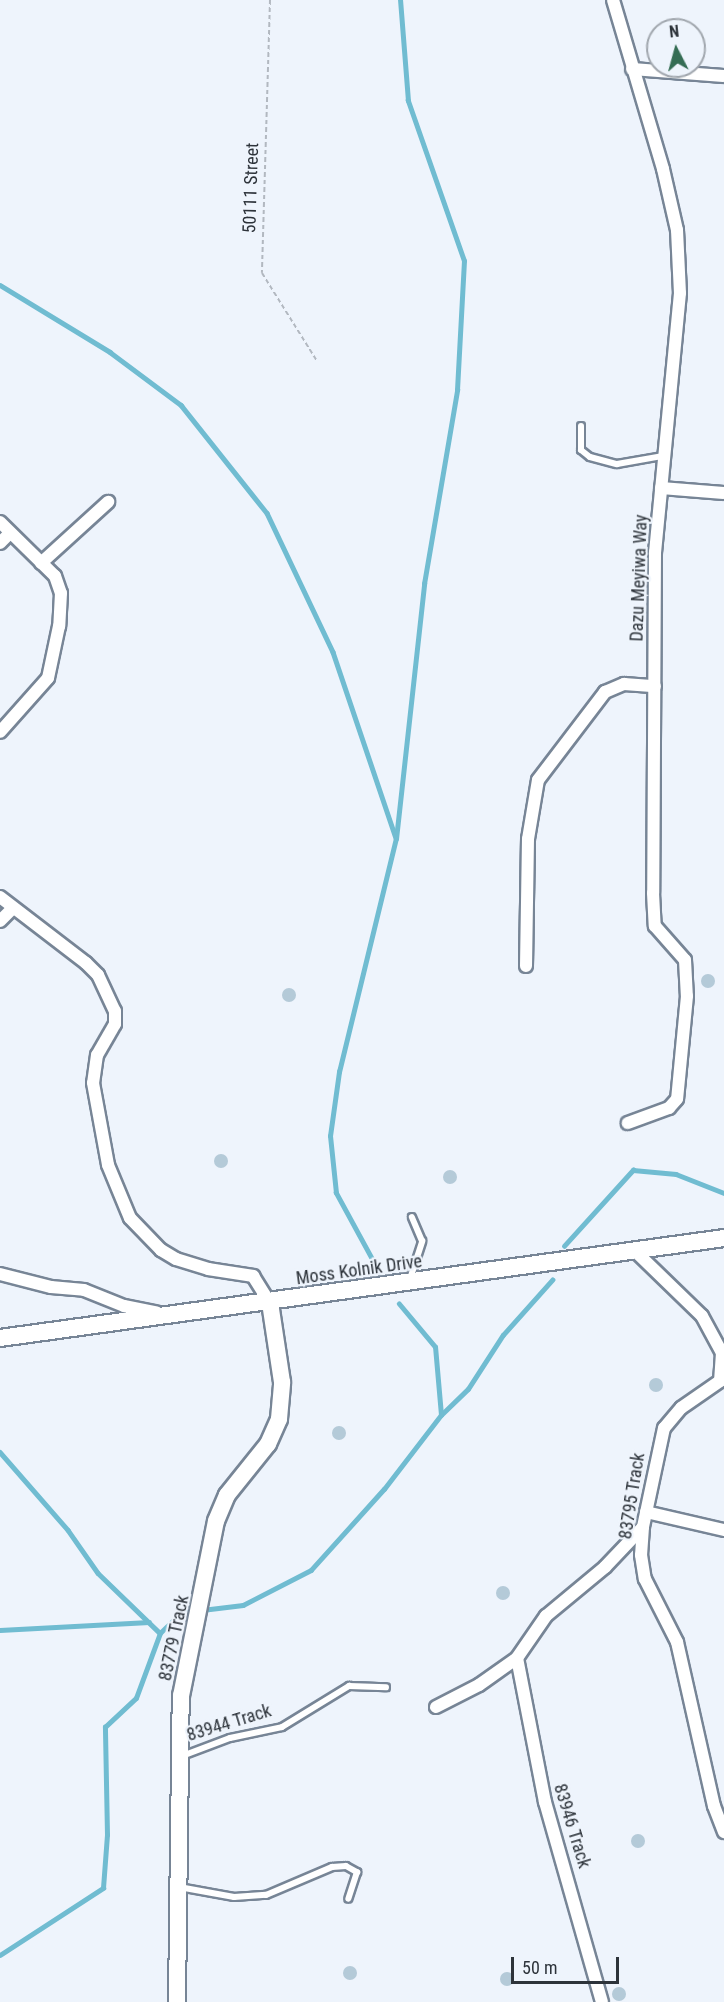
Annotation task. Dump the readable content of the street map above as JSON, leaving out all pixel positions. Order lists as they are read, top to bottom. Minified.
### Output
{"streets":{"main road":["Moss Kolnik Drive","83779 Track"],"street":["Dazu Meyiwa Way","83795 Track","83946 Track"],"lane":["83944 Track"],"path":["50111 Street"]},"crossings":[["Moss Kolnik Drive","83795 Track"],["Moss Kolnik Drive","83779 Track"],["83779 Track","83944 Track"]],"scale_bar":"50 m","north":"top"}
